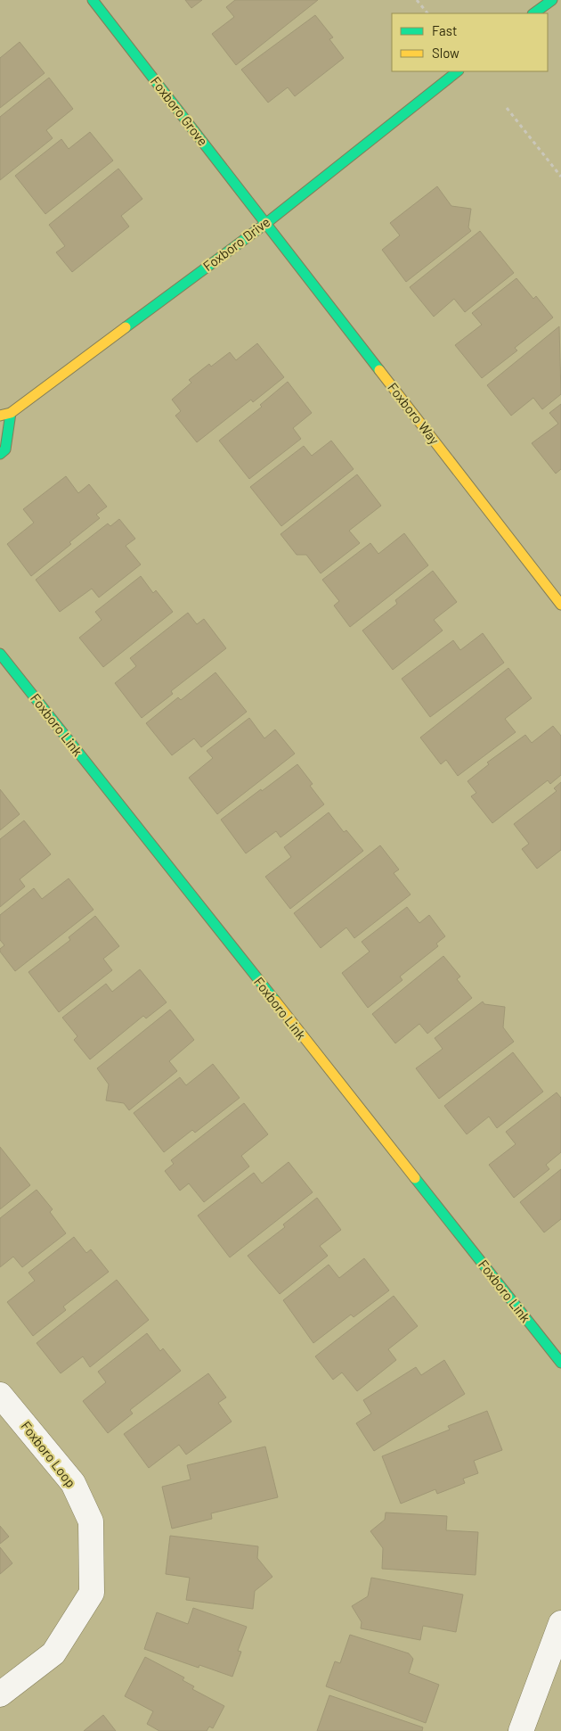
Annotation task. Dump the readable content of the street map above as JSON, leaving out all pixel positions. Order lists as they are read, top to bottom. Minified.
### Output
{"streets":{"street":["Foxboro Grove","Foxboro Drive","Foxboro Way","Foxboro Link","Foxboro Loop"]},"crossings":[["Foxboro Grove","Foxboro Drive"],["Foxboro Grove","Foxboro Way"],["Foxboro Drive","Foxboro Way"]],"legend":["Fast","Slow"]}
